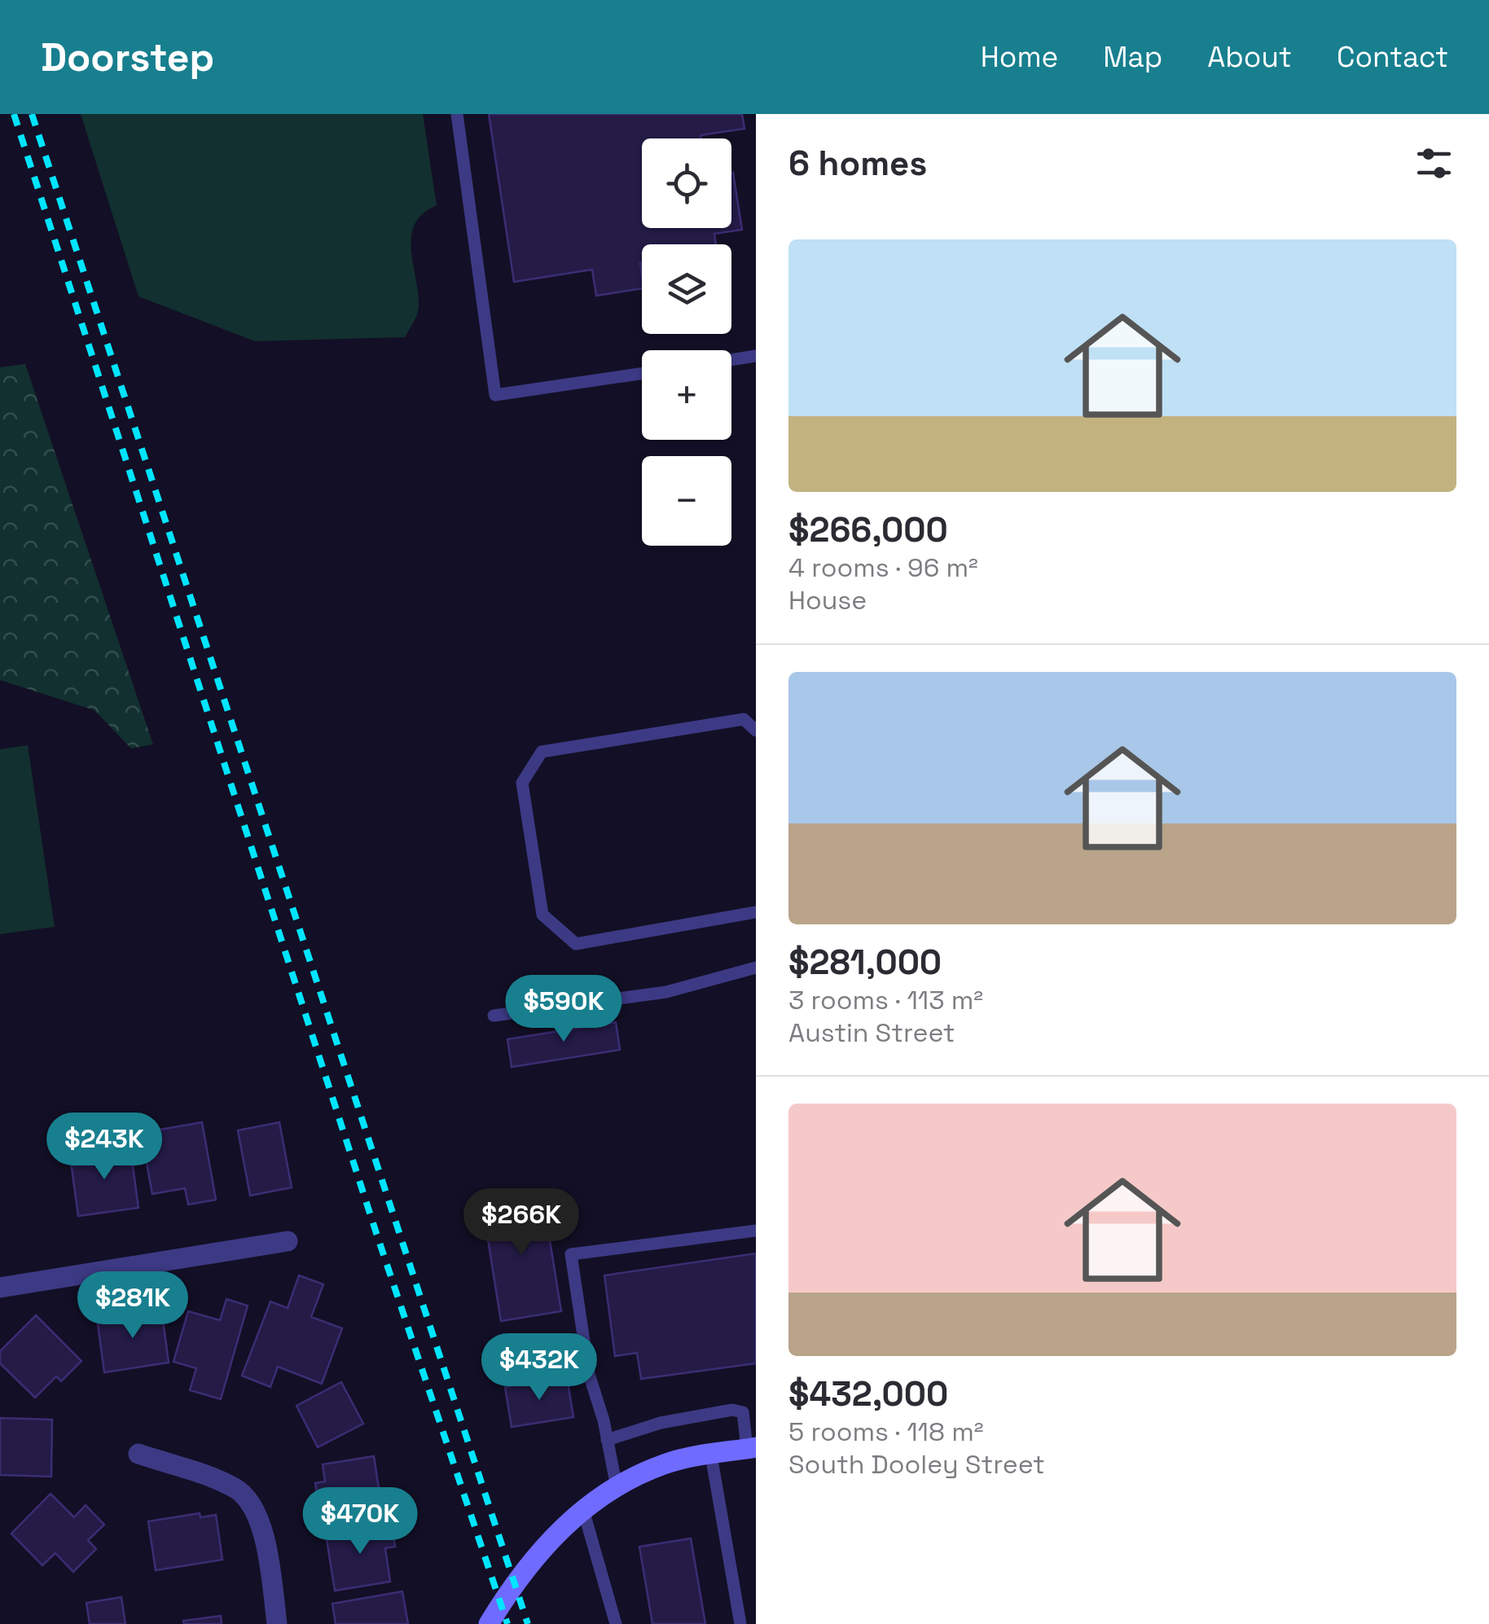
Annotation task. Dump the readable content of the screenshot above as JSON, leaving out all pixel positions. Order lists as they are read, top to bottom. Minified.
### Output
{"page":{"header":"Doorstep","nav":["Home","Map","About","Contact"],"heading":"6 homes","map_buttons":["+","−"],"list":[{"name":"$266,000","note":"4 rooms · 96 m² · House"},{"name":"$281,000","note":"3 rooms · 113 m² · Austin Street"},{"name":"$432,000","note":"5 rooms · 118 m² · South Dooley Street"}],"price":["$590K","$243K","$266K","$281K","$432K","$470K"]}}
